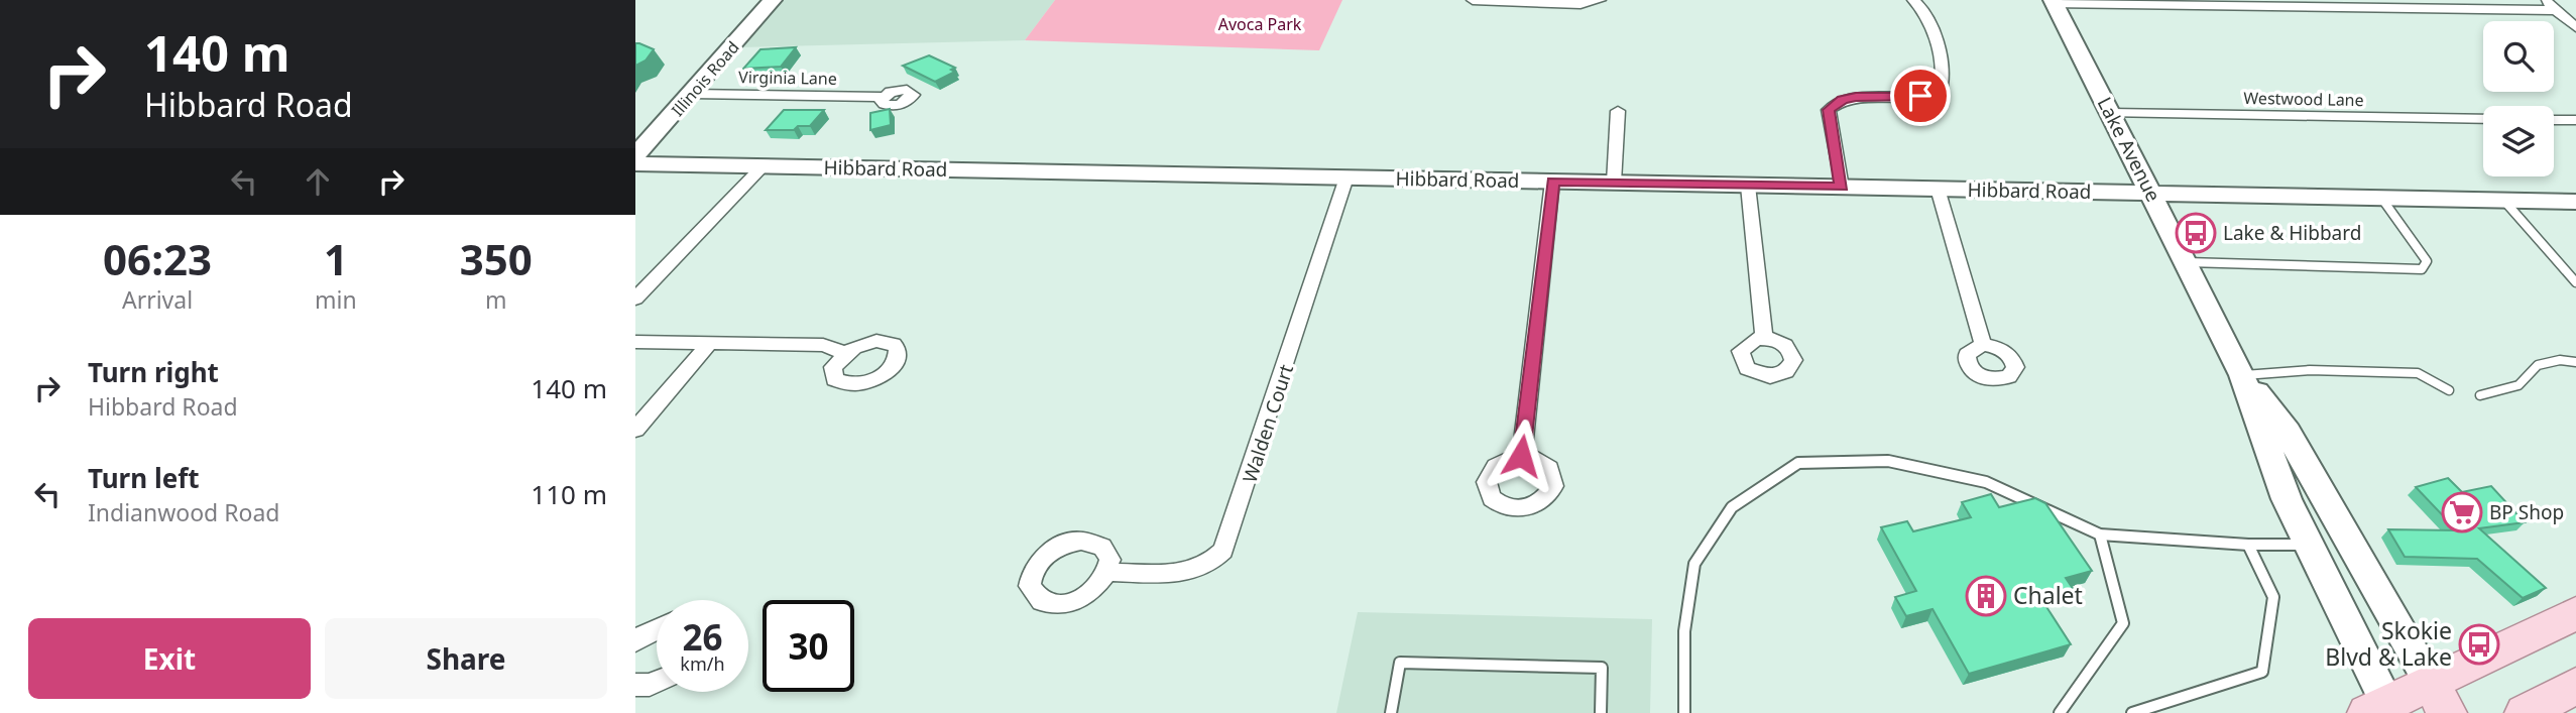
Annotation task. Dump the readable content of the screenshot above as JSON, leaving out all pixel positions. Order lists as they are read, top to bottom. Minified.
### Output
{"streets":{"street":["Virginia Lane","Illinois Road","Westwood Lane","Lake Avenue","Hibbard Road","Walden Court"]},"crossings":[["Virginia Lane","Illinois Road"],["Westwood Lane","Lake Avenue"],["Lake Avenue","Hibbard Road"],["Hibbard Road","Walden Court"]],"parks":["Avoca Park"],"places":{"bus stop":["Lake & Hibbard","Skokie Blvd & Lake"],"supermarket":["BP Shop"],"building":["Chalet"]},"page":{"turn":["140 m","Hibbard Road"],"eta":["06:23","Arrival","1","min","350","m"],"list":[{"name":"Turn right","note":"Hibbard Road","value":"140 m"},{"name":"Turn left","note":"Indianwood Road","value":"110 m"}],"speed":"26 km/h","limit":"30","buttons":["Exit","Share"]}}
